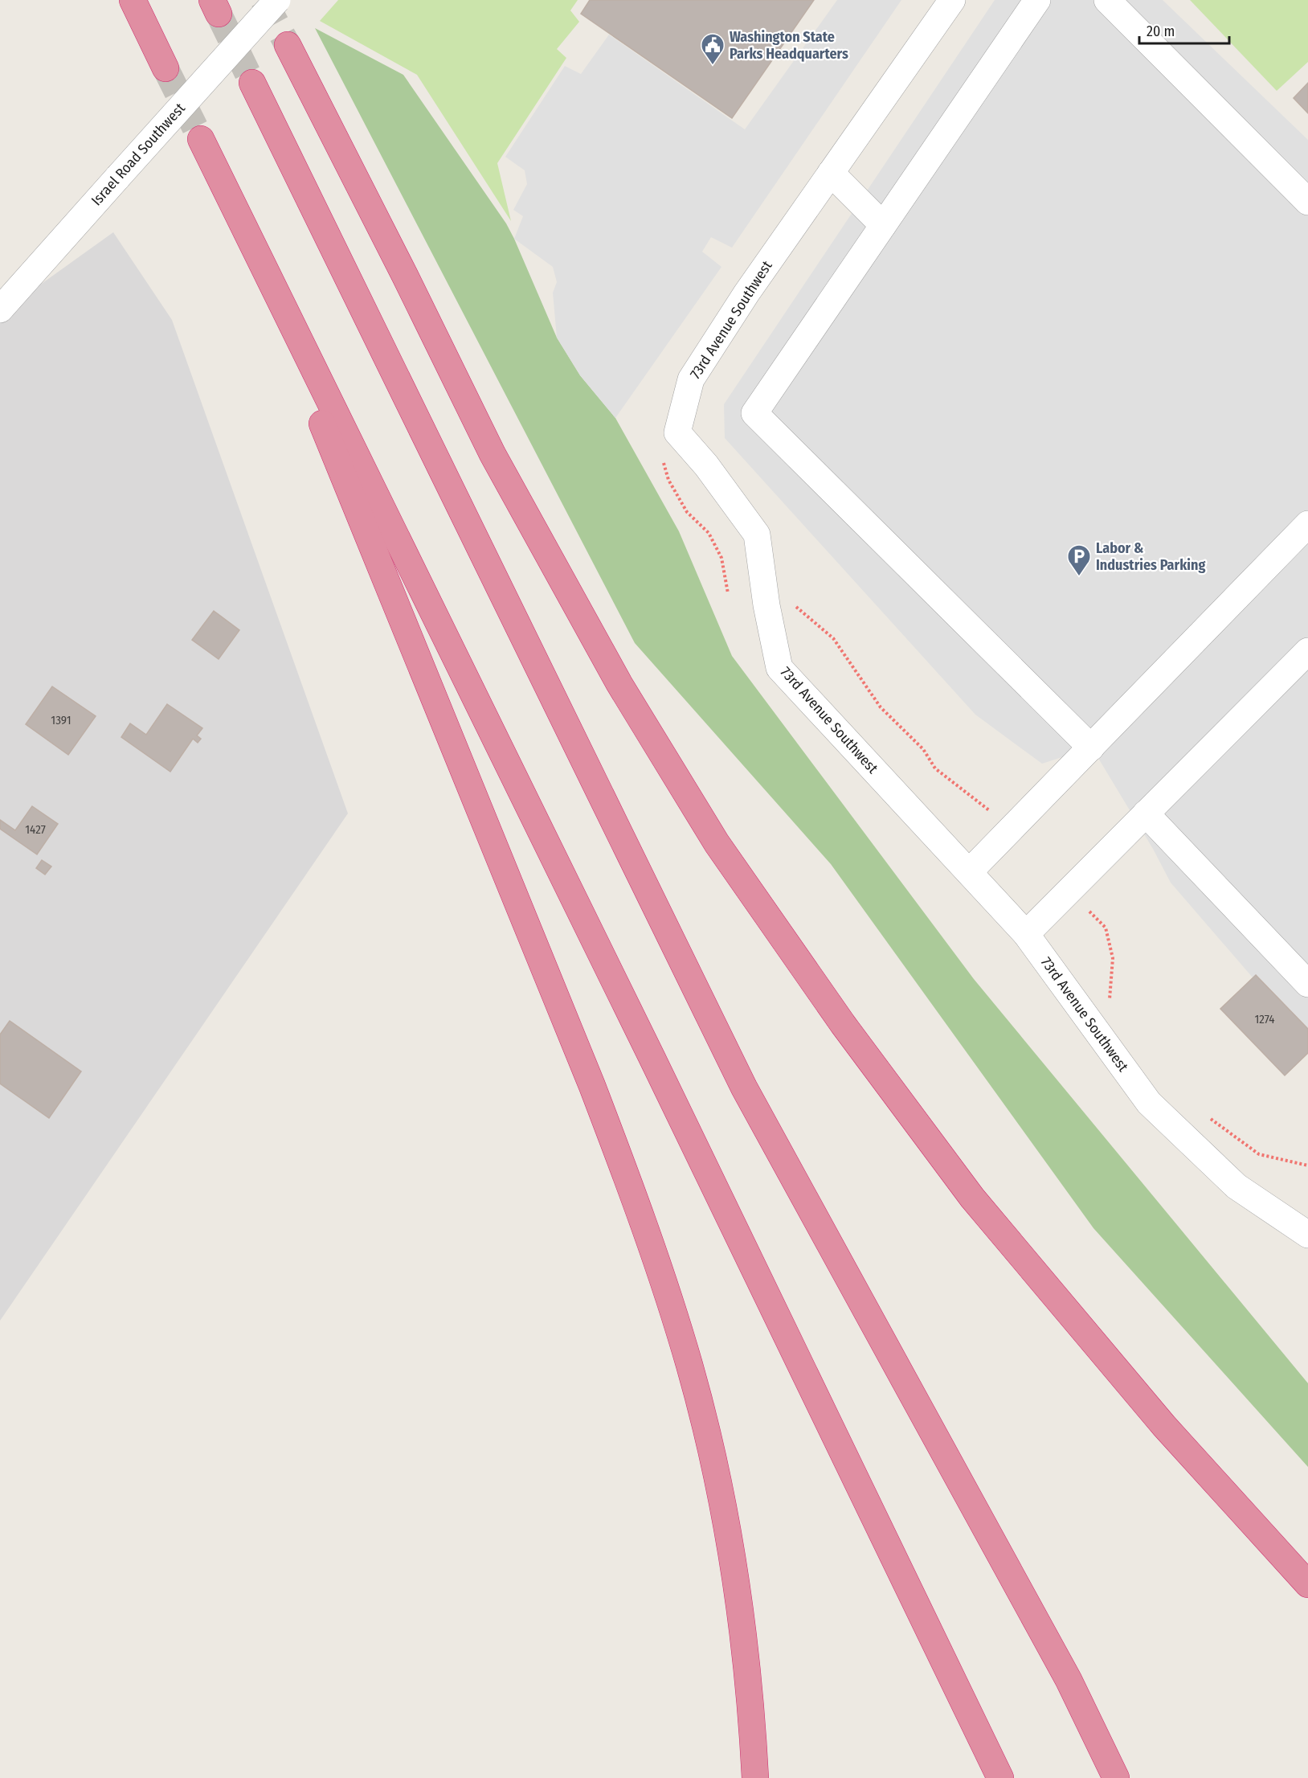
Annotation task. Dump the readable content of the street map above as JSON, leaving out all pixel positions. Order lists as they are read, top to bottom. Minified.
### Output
{"streets":{"street":["Israel Road Southwest","73rd Avenue Southwest"]},"places":{"public building":["Washington State Parks Headquarters"],"parking":["Labor & Industries Parking"]},"house_numbers":["1391","1427","1274"],"scale_bar":"20 m"}
